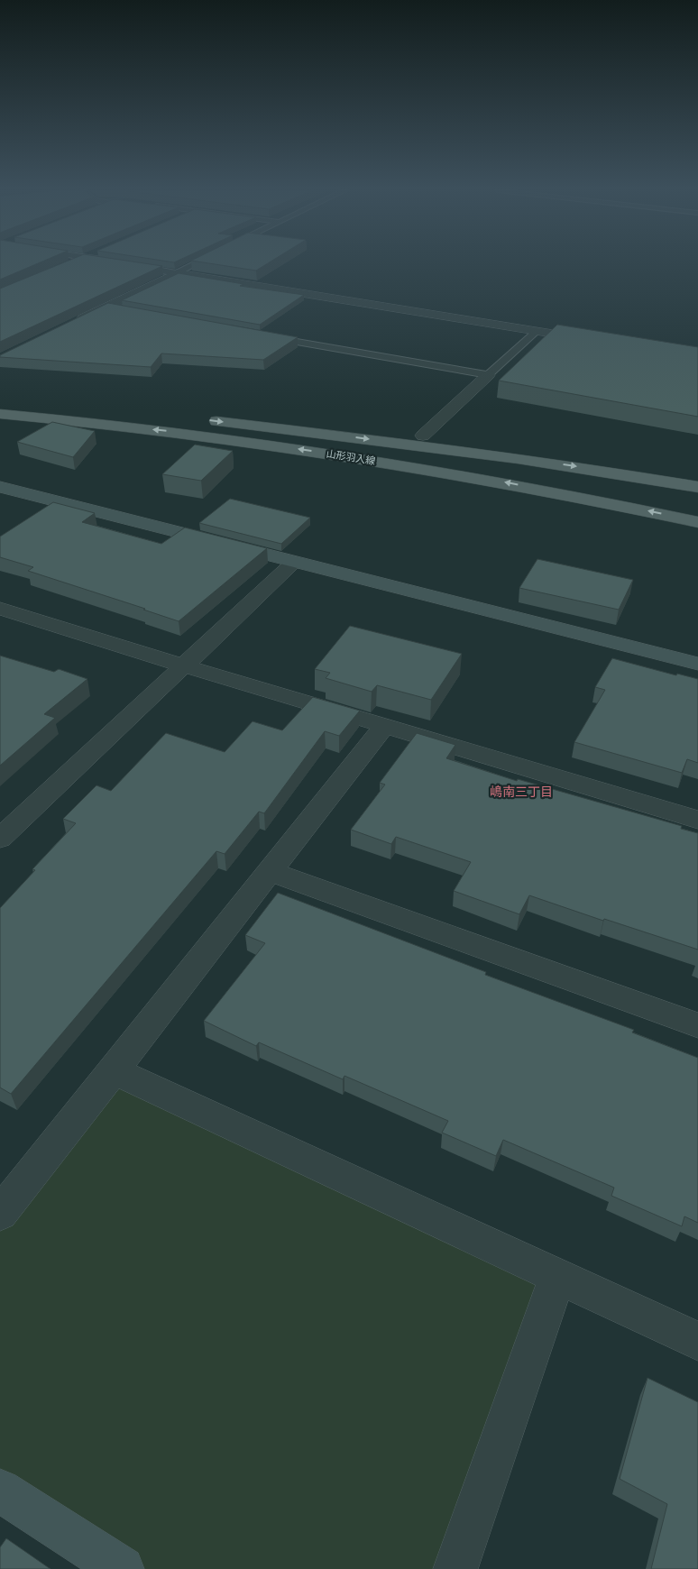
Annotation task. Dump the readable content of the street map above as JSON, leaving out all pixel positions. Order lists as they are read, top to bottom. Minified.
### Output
{"streets":{"main road":["山形羽入線"]},"districts":["嶋南三丁目"]}
